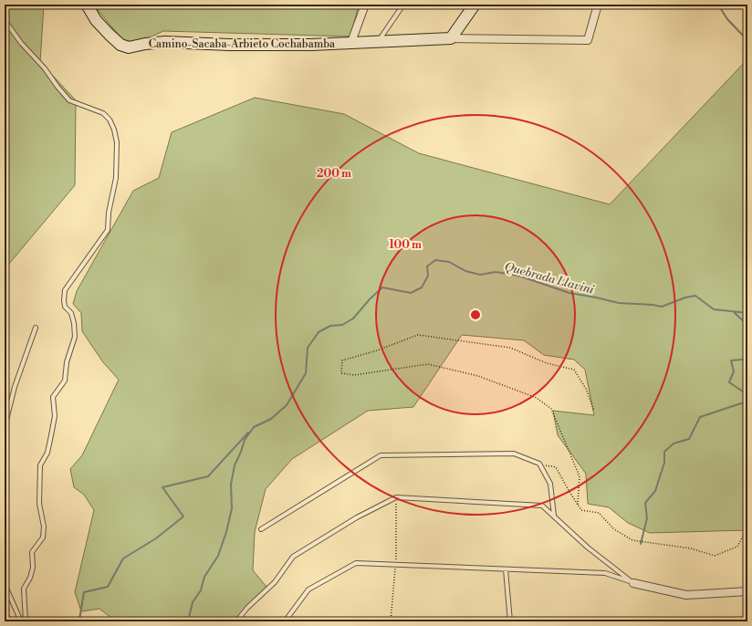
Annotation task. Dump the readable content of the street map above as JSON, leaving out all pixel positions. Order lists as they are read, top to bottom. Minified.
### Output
{"streets":{"street":["Camino-Sacaba-Arbieto Cochabamba"]},"water":["Quebrada Llavini"],"rings":["200 m","100 m"]}
